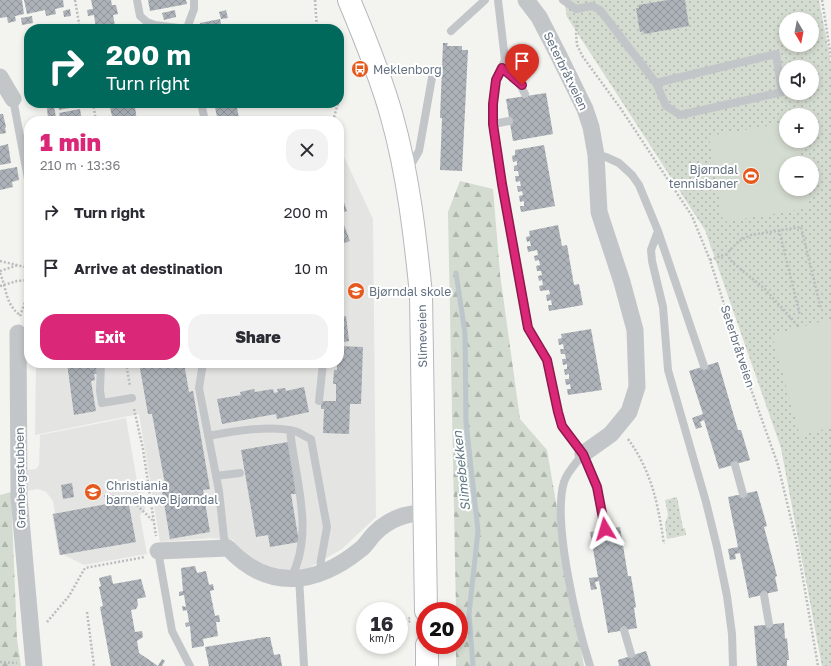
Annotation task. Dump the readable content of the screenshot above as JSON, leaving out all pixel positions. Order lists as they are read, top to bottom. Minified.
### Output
{"streets":{"street":["Seterbråtveien","Slimeveien","Granbergstubben"]},"water":["Slimebekken"],"places":{"bus stop":["Meklenborg"],"sports":["Bjørndal tennisbaner"],"school or university":["Bjørndal skole","Christiania barnehave Bjørndal"]},"north":"bottom","page":{"map_buttons":["+","−"],"turn":["200 m","Turn right"],"heading":["1 min","210 m · 13:36"],"list":[{"name":"Turn right","value":"200 m"},{"name":"Arrive at destination","value":"10 m"}],"buttons":["Exit","Share"],"speed":"16 km/h","limit":"20"}}
